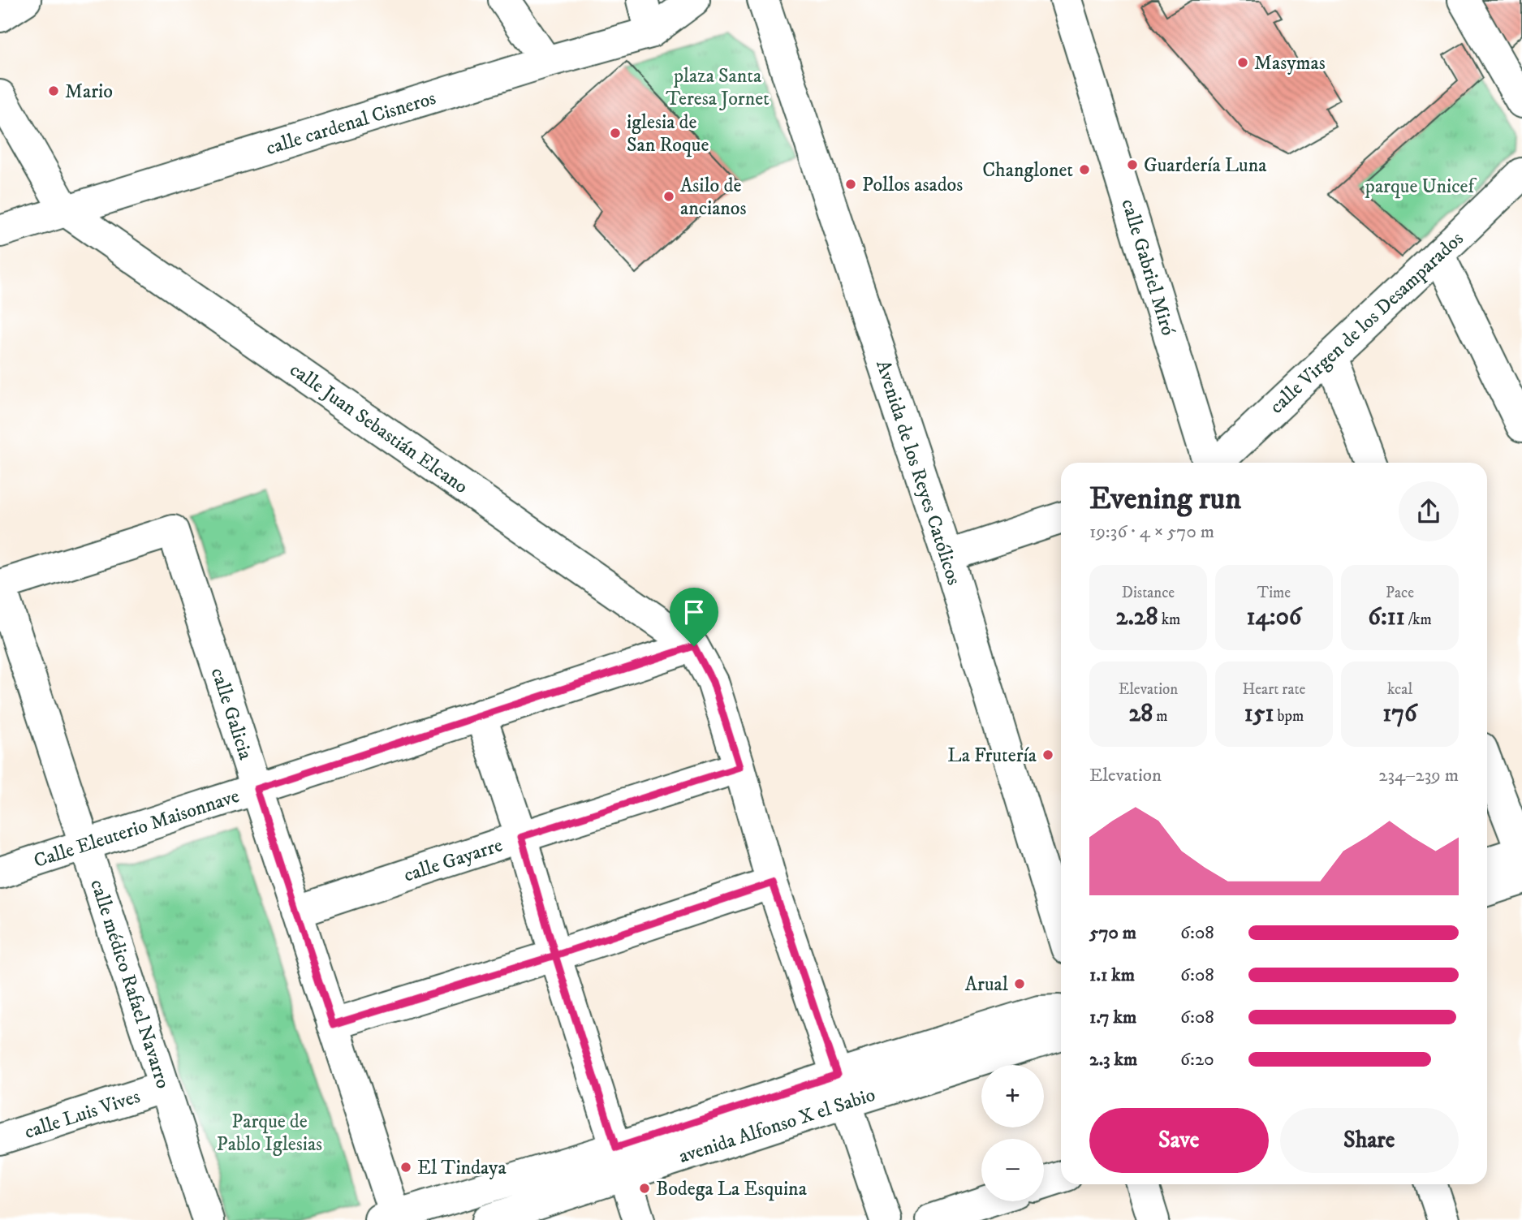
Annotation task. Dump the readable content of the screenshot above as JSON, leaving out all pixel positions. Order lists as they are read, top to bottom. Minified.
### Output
{"streets":{"street":["calle cardenal Cisneros","calle Gabriel Miró","calle Virgen de los Desamparados","calle Juan Sebastián Elcano","Avenida de los Reyes Católicos","calle Galicia","Calle Eleuterio Maisonnave","calle Gayarre","calle médico Rafael Navarro","calle Luis Vives","avenida Alfonso X el Sabio"]},"crossings":[["calle cardenal Cisneros","calle Juan Sebastián Elcano"],["calle Juan Sebastián Elcano","Calle Eleuterio Maisonnave"],["calle Galicia","Calle Eleuterio Maisonnave"],["calle Galicia","calle Gayarre"],["calle Galicia","calle médico Rafael Navarro"],["calle Galicia","avenida Alfonso X el Sabio"],["Calle Eleuterio Maisonnave","calle médico Rafael Navarro"],["calle médico Rafael Navarro","calle Luis Vives"]],"parks":["plaza Santa Teresa Jornet","parque Unicef","Parque de Pablo Iglesias"],"places":["Masymas","Mario","iglesia de San Roque","Guardería Luna","Changlonet","Pollos asados","Asilo de ancianos","La Frutería","Arual","El Tindaya","Bodega La Esquina"],"page":{"heading":["Evening run","19:36 · 4 × 570 m"],"stats":[["Distance","2.28 km"],["Time","14:06"],["Pace","6:11 /km"],["Elevation","28 m"],["Heart rate","151 bpm"],["kcal","176"]],"chart":["Elevation","234–239 m"],"list":[{"name":"570 m","note":"6:08"},{"name":"1.1 km","note":"6:08"},{"name":"1.7 km","note":"6:08"},{"name":"2.3 km","note":"6:20"}],"map_buttons":["+","−"],"buttons":["Save","Share"]}}
